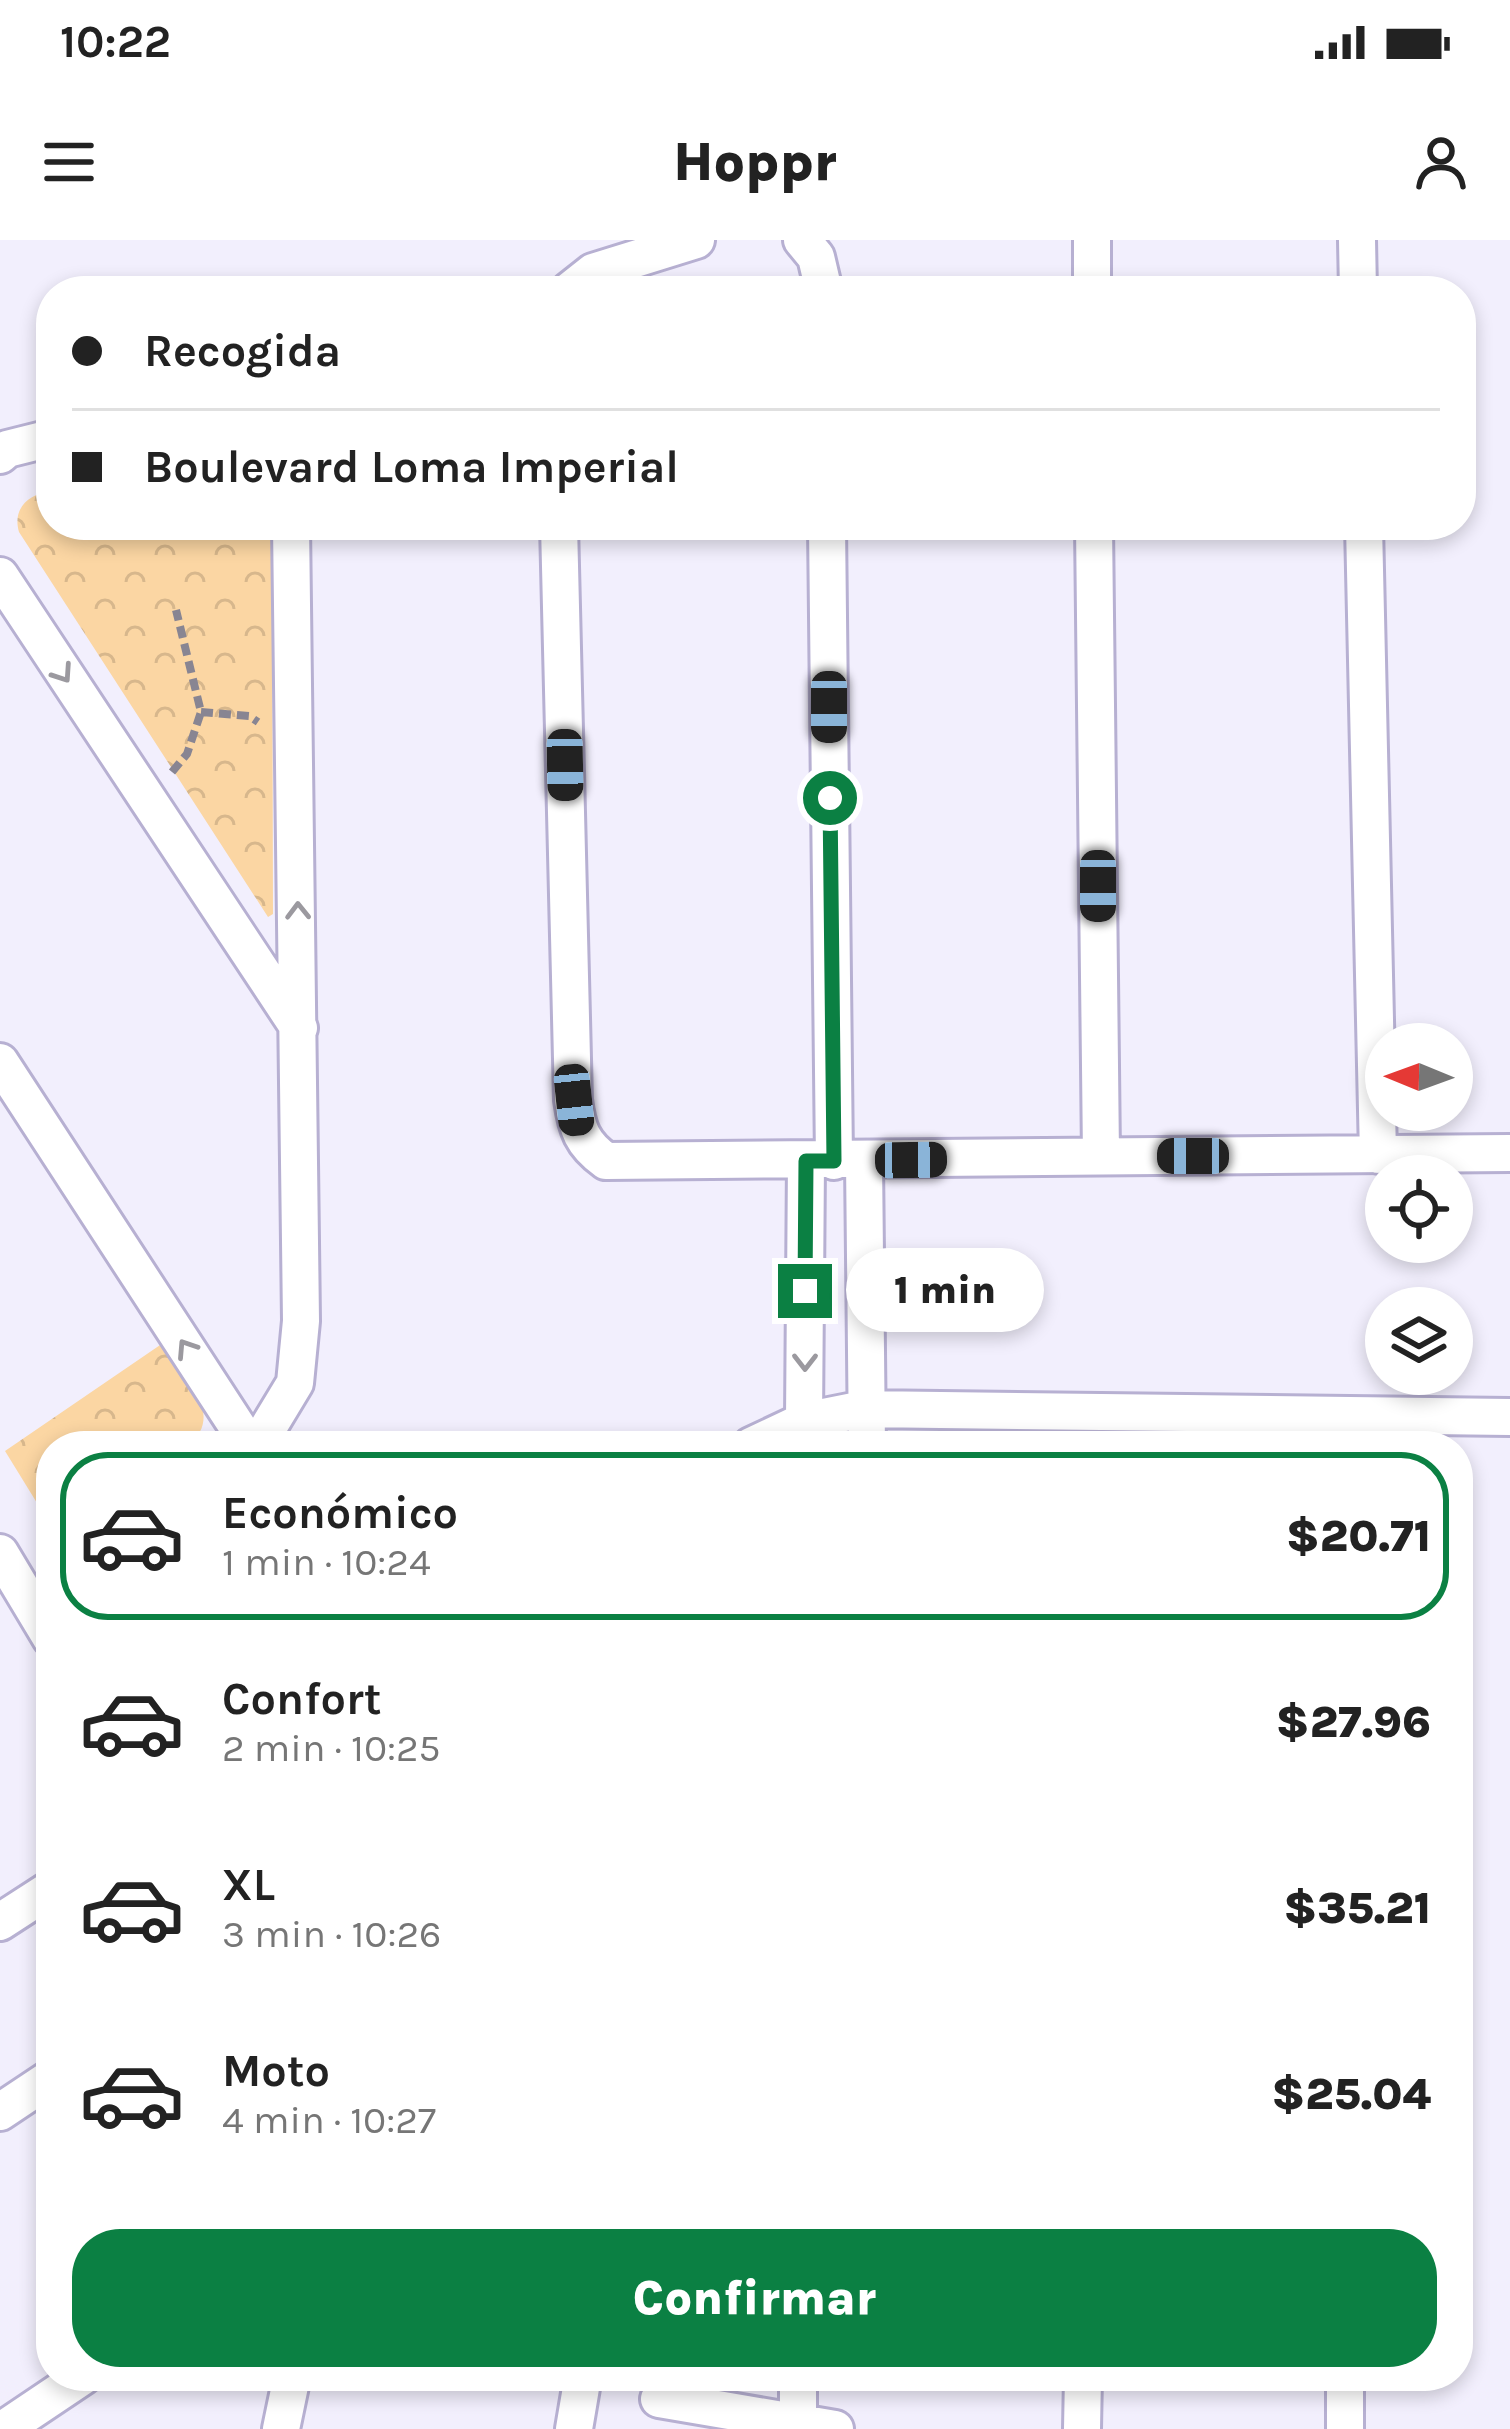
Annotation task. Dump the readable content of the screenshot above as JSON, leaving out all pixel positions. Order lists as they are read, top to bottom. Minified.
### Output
{"north":"left","page":{"status":"10:22","header":"Hoppr","banner":["Recogida","Boulevard Loma Imperial"],"bubble":"1 min","list":[{"name":"Económico","note":"1 min · 10:24","value":"$20.71"},{"name":"Confort","note":"2 min · 10:25","value":"$27.96"},{"name":"XL","note":"3 min · 10:26","value":"$35.21"},{"name":"Moto","note":"4 min · 10:27","value":"$25.04"}],"buttons":"Confirmar"}}
